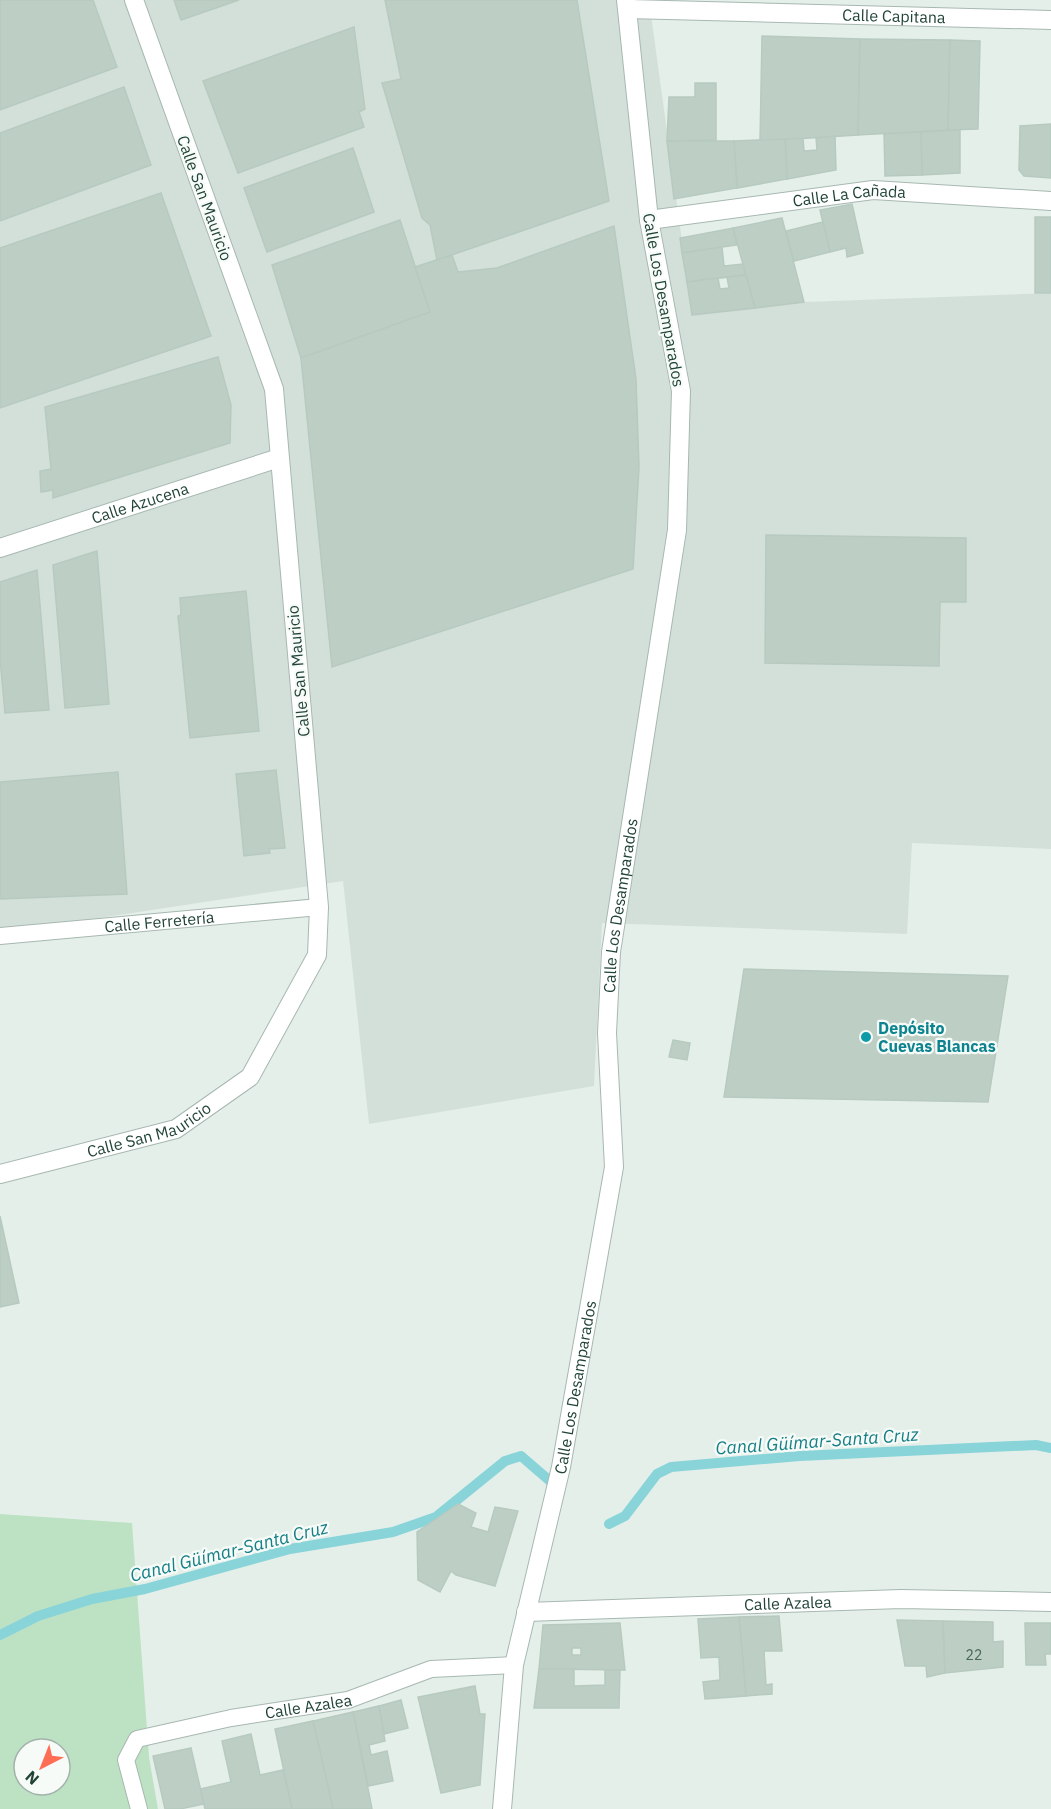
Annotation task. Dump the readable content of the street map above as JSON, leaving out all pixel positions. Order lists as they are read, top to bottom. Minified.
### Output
{"streets":{"street":["Calle Capitana","Calle La Cañada","Calle San Mauricio","Calle Los Desamparados","Calle Azucena","Calle Azalea"],"lane":["Calle Ferretería"]},"crossings":[["Calle Capitana","Calle Los Desamparados"],["Calle La Cañada","Calle Los Desamparados"],["Calle San Mauricio","Calle Azucena"],["Calle San Mauricio","Calle Ferretería"],["Calle Los Desamparados","Calle Azalea"]],"water":["Canal Güímar-Santa Cruz"],"places":["Depósito Cuevas Blancas"],"house_numbers":["22"],"north":"bottom left"}
